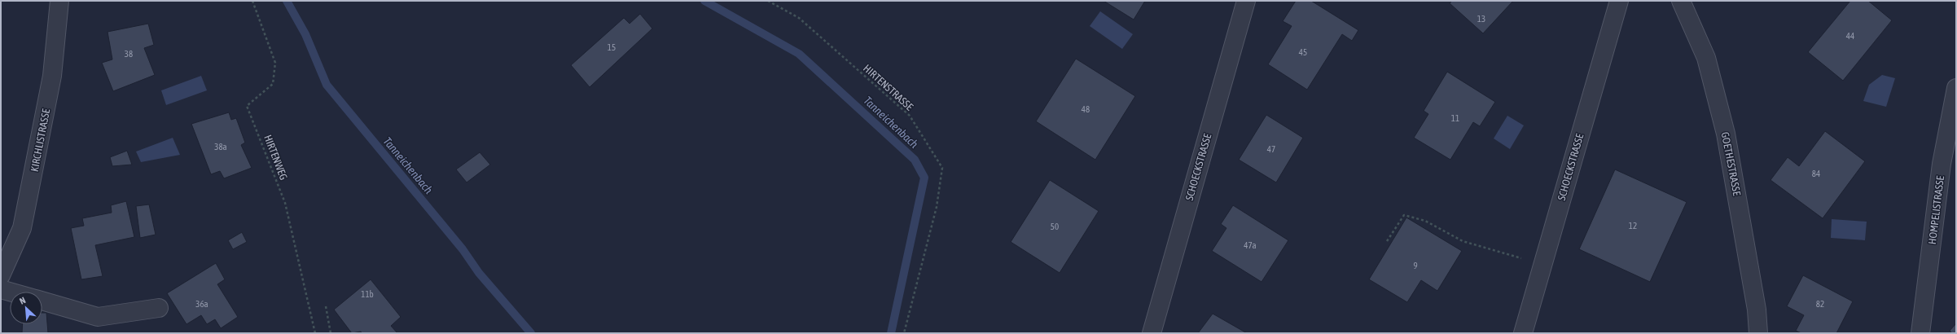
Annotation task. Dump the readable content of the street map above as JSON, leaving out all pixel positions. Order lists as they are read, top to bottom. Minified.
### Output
{"streets":{"street":["KIRCHLISTRASSE","GOETHESTRASSE","SCHOECKSTRASSE","HOMPELISTRASSE"],"path":["HIRTENSTRASSE","HIRTENWEG"]},"water":["Tanneichenbach"],"house_numbers":["13","44","15","45","38","48","11","38a","47","84","12","50","47a","9","11b","36a","82"],"north":"top left"}
